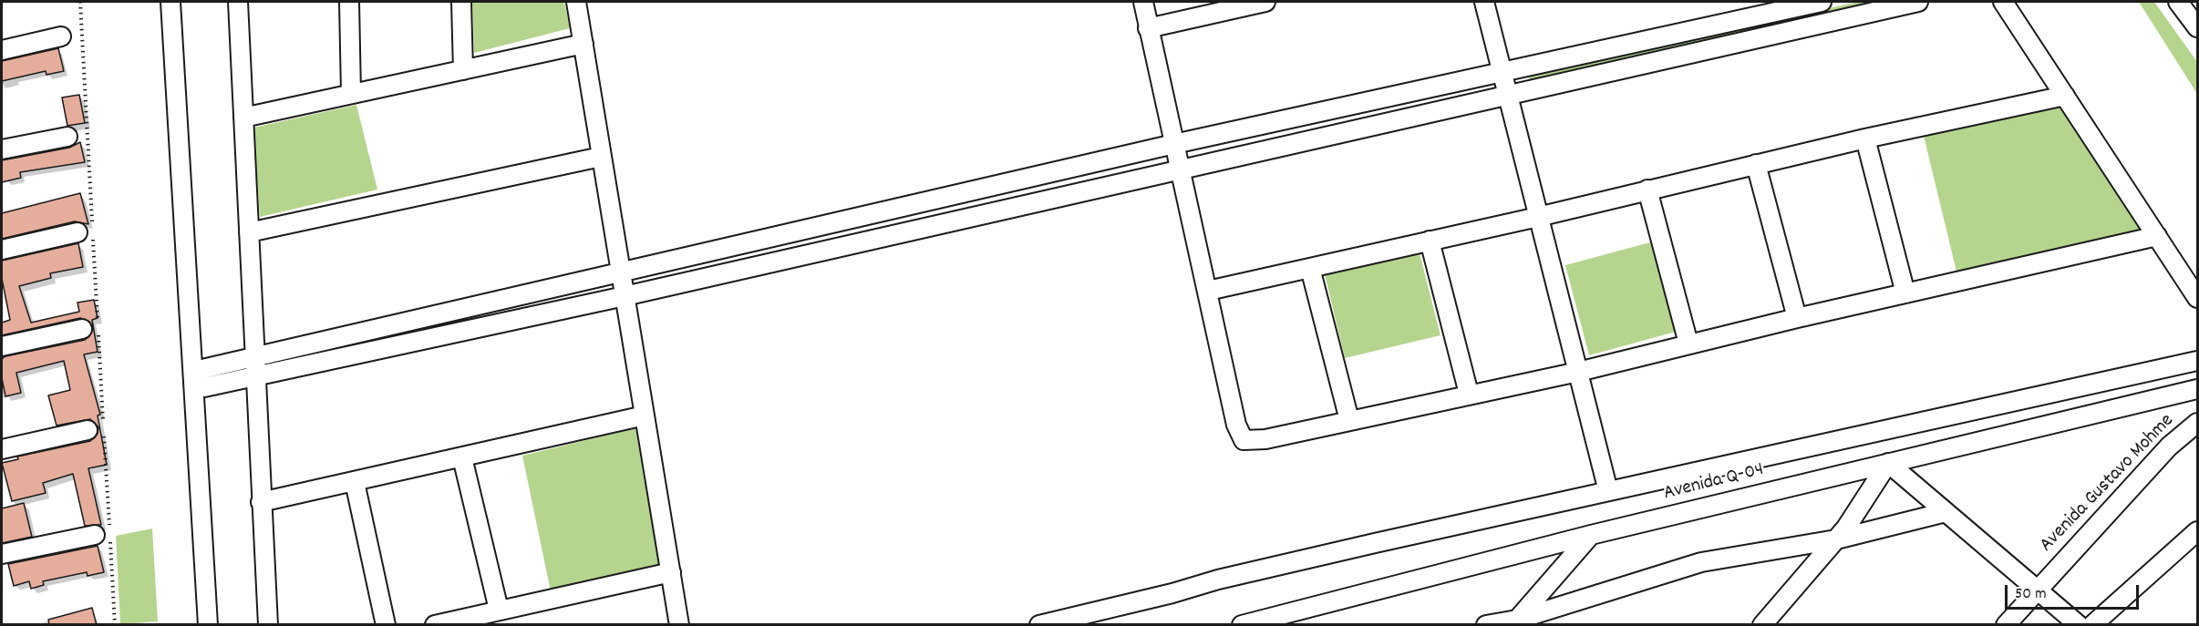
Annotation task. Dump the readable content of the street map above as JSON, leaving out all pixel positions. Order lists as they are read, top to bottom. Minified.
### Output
{"streets":{"street":["Avenida Q-04","Avenida Gustavo Mohme"]},"scale_bar":"50 m"}
